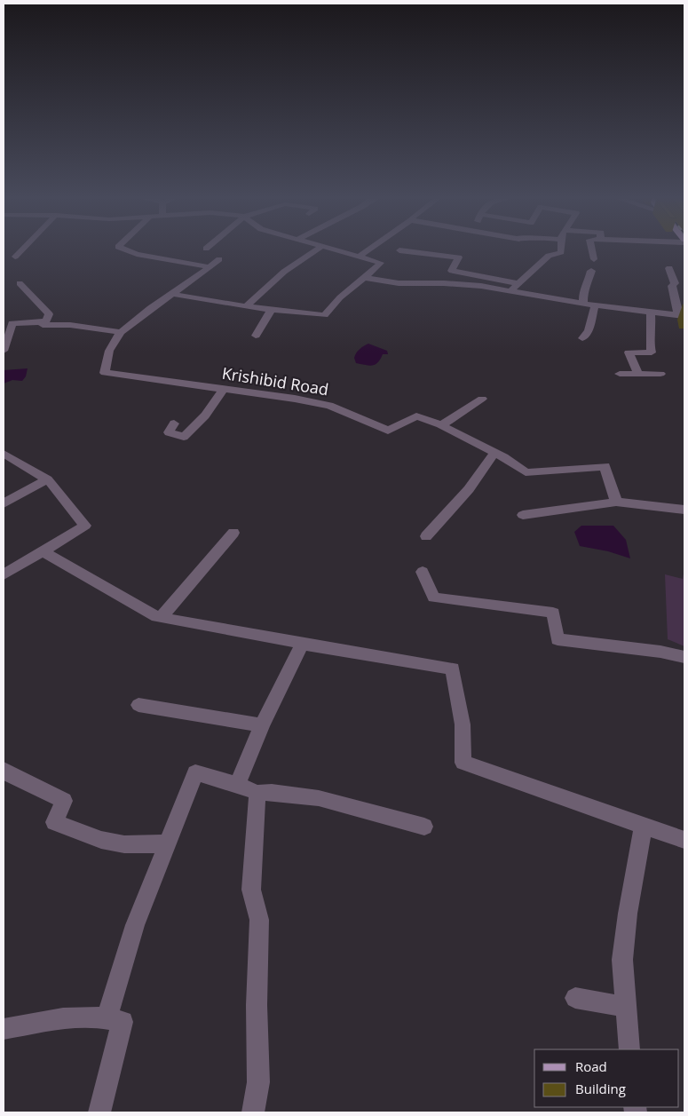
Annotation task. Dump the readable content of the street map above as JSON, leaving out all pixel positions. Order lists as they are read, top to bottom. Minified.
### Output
{"streets":{"street":["Krishibid Road"]},"legend":["Road","Building"]}
